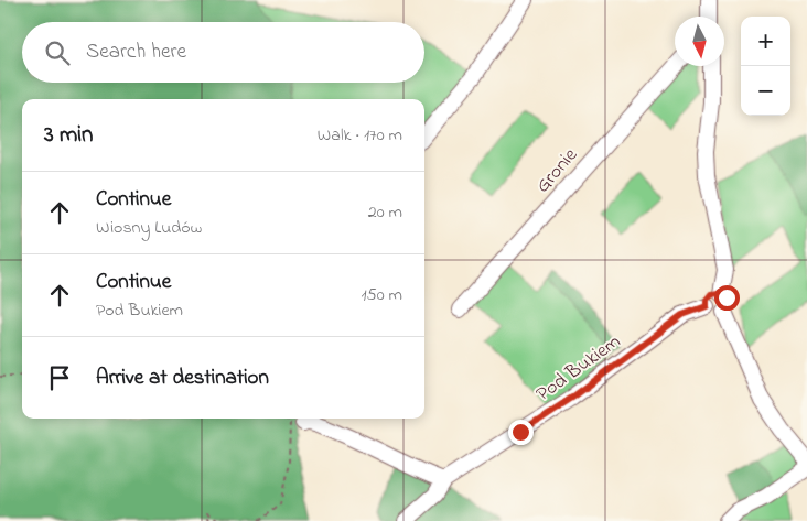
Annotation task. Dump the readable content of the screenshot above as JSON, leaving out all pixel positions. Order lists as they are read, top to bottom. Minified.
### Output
{"streets":{"street":["Gronie","Pod Bukiem"]},"north":"bottom","page":{"map_buttons":["+","−"],"search":"Search here","heading":["3 min","Walk · 170 m"],"list":[["Continue","Wiosny Ludów","20 m"],["Continue","Pod Bukiem","150 m"],"Arrive at destination"]}}
